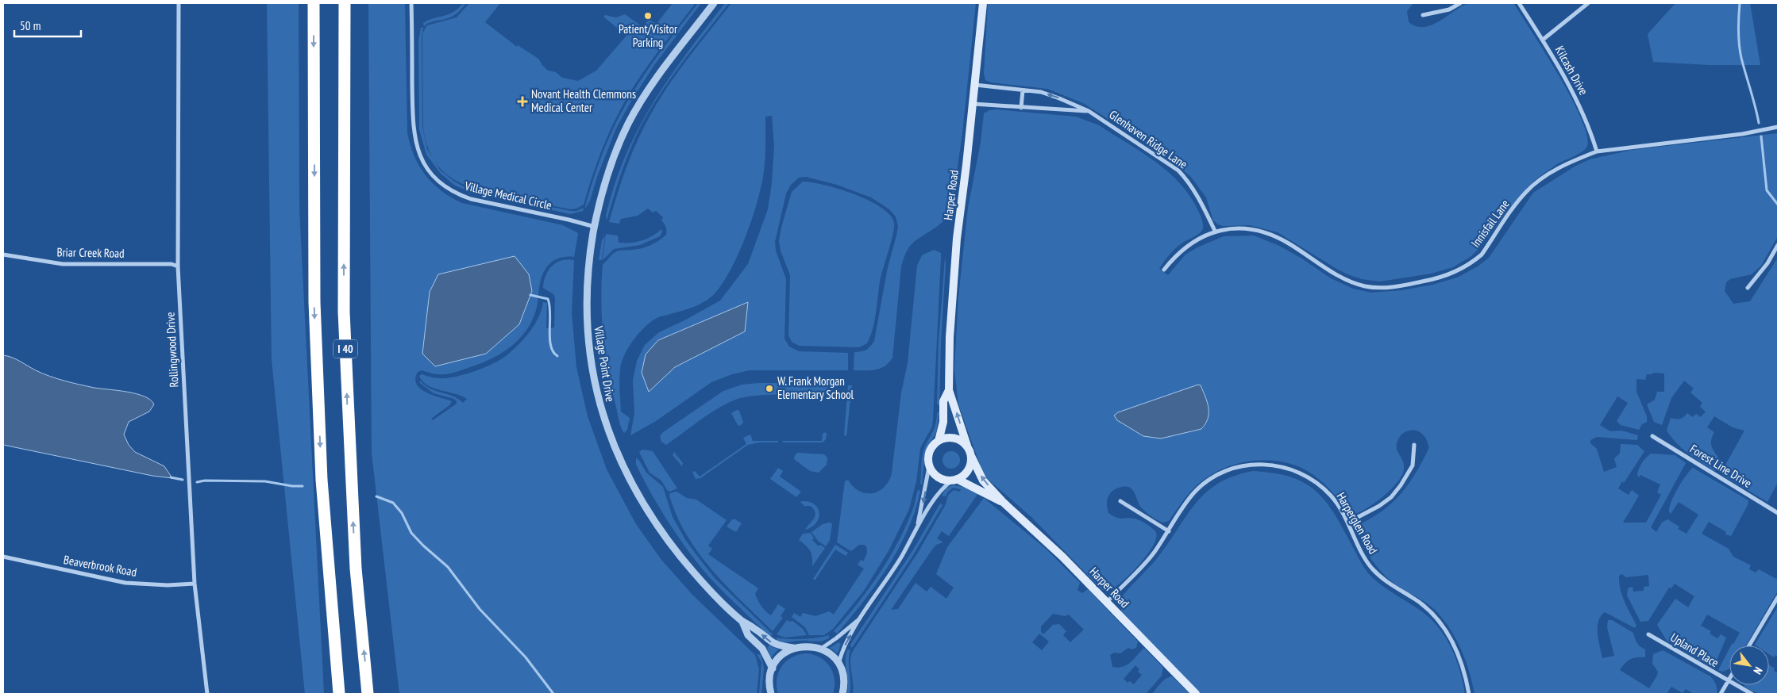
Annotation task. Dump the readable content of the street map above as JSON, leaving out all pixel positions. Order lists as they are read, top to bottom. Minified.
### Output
{"streets":{"highway":["I 40"],"main road":["Harper Road"],"street":["Kilcash Drive","Glenhaven Ridge Lane","Village Medical Circle","Innisfail Lane","Briar Creek Road","Rollingwood Drive","Village Point Drive","Forest Line Drive","Harperglen Road","Beaverbrook Road","Upland Place"]},"crossings":[["Kilcash Drive","Innisfail Lane"],["Glenhaven Ridge Lane","Harper Road"],["Glenhaven Ridge Lane","Innisfail Lane"],["Harper Road","Harperglen Road"],["Village Medical Circle","Village Point Drive"],["Briar Creek Road","Rollingwood Drive"],["Rollingwood Drive","Beaverbrook Road"]],"places":{"other":["Patient/Visitor Parking","W. Frank Morgan Elementary School"],"health":["Novant Health Clemmons Medical Center"]},"scale_bar":"50 m","north":"bottom right"}
